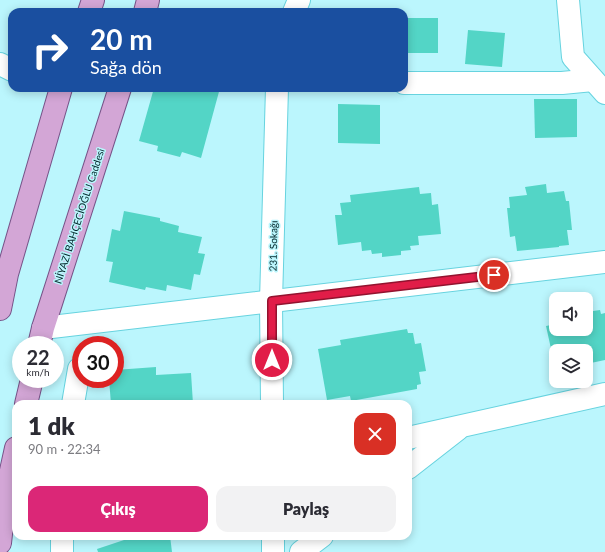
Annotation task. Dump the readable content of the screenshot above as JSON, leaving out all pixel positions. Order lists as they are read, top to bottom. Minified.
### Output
{"streets":{"main road":["NİYAZİ BAHÇECİOĞLU Caddesi"],"street":["231. Sokağı"]},"page":{"turn":["20 m","Sağa dön"],"speed":"22 km/h","limit":"30","heading":["1 dk","90 m · 22:34"],"buttons":["Çıkış","Paylaş"]}}
